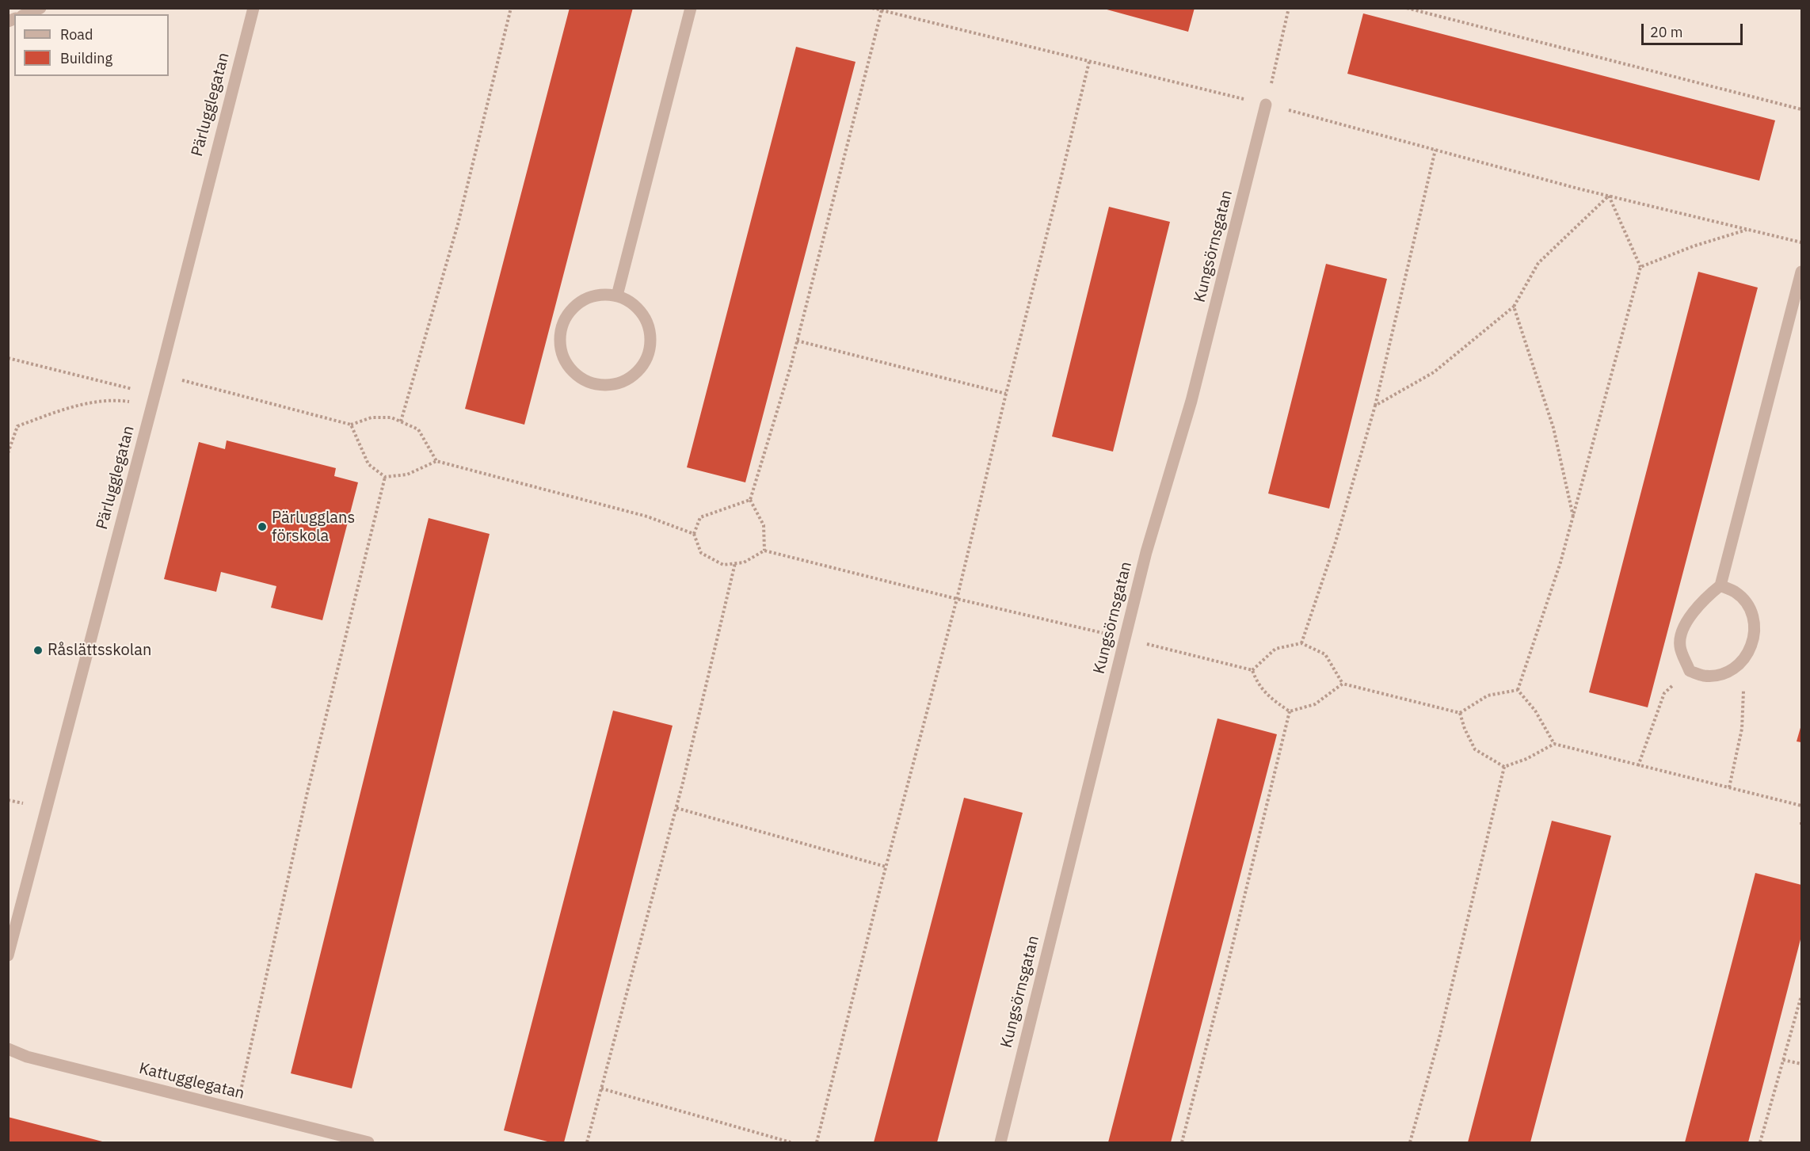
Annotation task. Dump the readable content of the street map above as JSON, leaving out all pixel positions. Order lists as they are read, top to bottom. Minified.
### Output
{"streets":{"street":["Pärlugglegatan","Kungsörnsgatan","Kattugglegatan"]},"places":["Pärlugglans förskola","Råslättsskolan"],"legend":["Road","Building"],"scale_bar":"20 m"}
